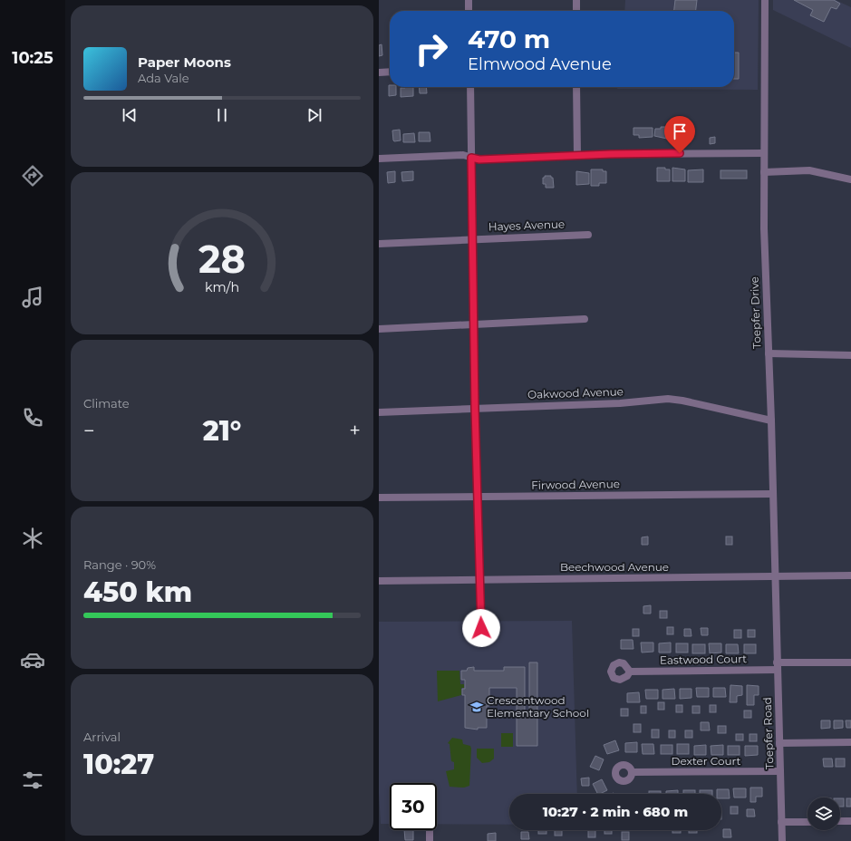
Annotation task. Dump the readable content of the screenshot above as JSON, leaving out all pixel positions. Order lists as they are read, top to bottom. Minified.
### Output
{"streets":{"street":["Hayes Avenue","Toepfer Drive","Oakwood Avenue","Firwood Avenue","Beechwood Avenue","Eastwood Court","Toepfer Road","Dexter Court"]},"crossings":[["Toepfer Drive","Oakwood Avenue"],["Toepfer Drive","Firwood Avenue"],["Toepfer Drive","Beechwood Avenue"],["Toepfer Drive","Toepfer Road"],["Eastwood Court","Toepfer Road"],["Toepfer Road","Dexter Court"]],"places":{"school or university":["Crescentwood Elementary School"]},"page":{"tabs":"10:25","turn":["470 m","Elmwood Avenue"],"song":["Paper Moons","Ada Vale"],"tile":["Climate",["Range · 90%","450 km"],["Arrival","10:27"]],"heat":["−","21°","+"],"limit":"30","trip":"10:27 · 2 min · 680 m","gauge":["28","km/h"]}}
